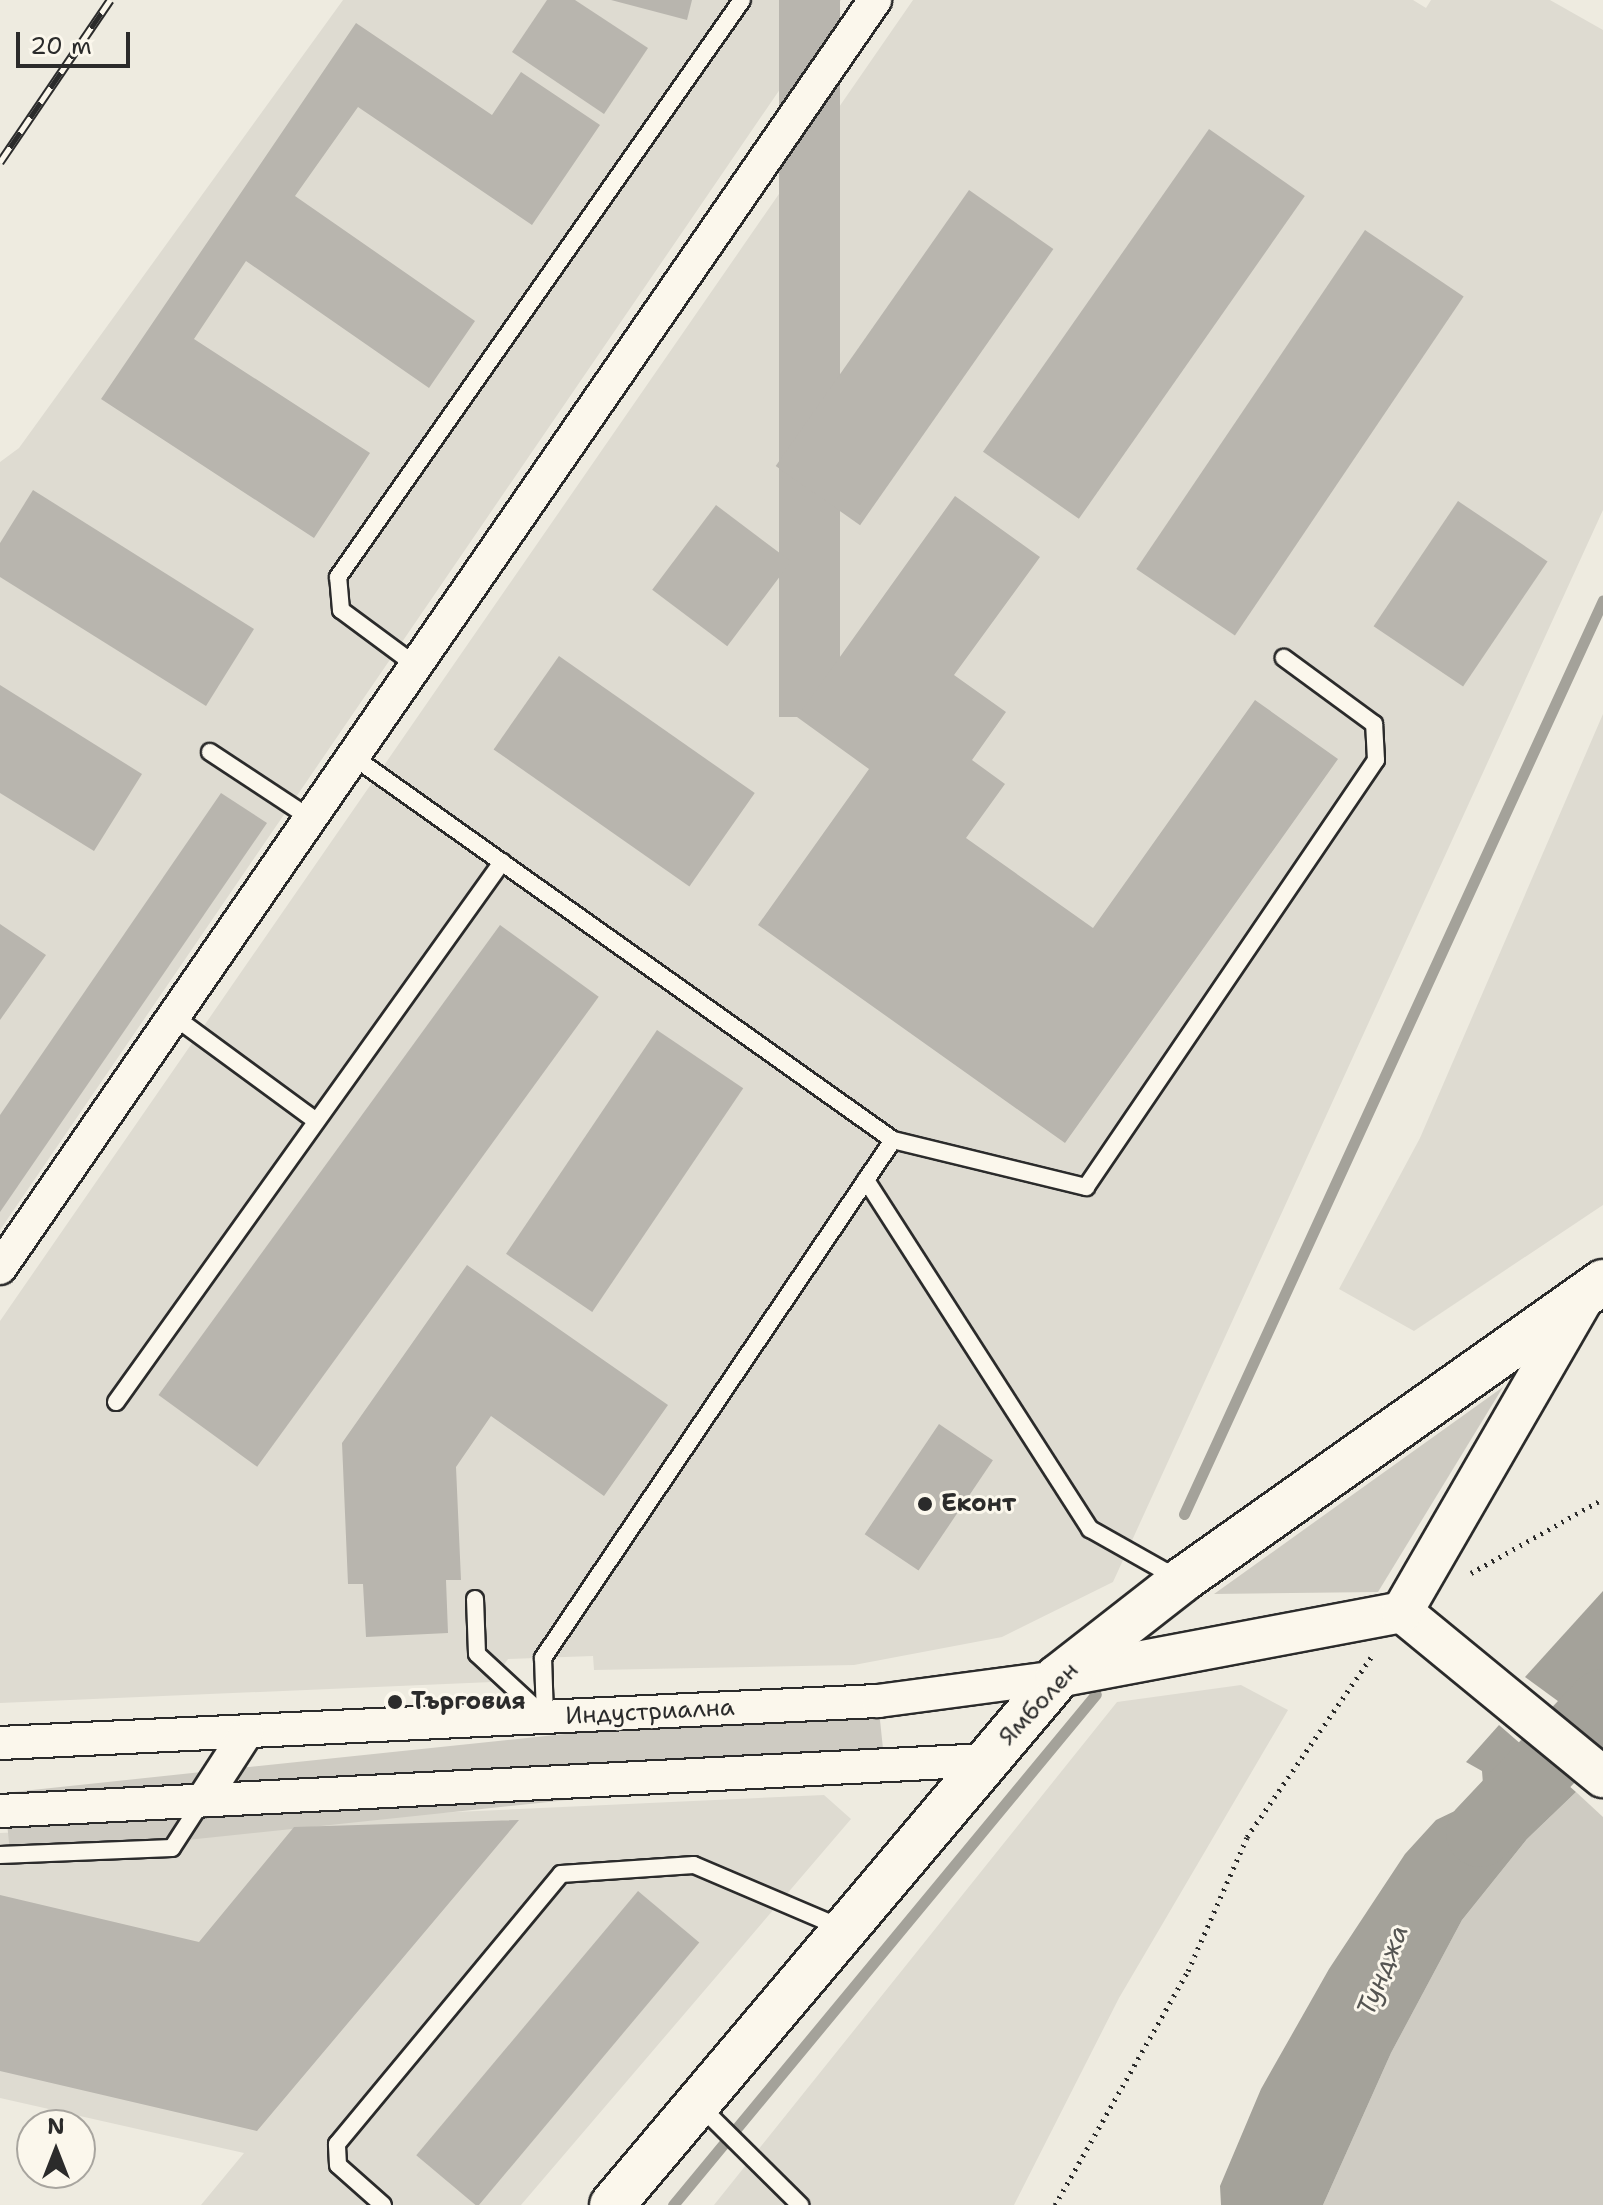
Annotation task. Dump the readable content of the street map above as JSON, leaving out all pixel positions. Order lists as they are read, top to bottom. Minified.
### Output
{"streets":{"main road":["Ямболен"],"street":["Индустриална"]},"crossings":[["Ямболен","Индустриална"]],"water":["Тунджа"],"places":["Еконт","Търговия"],"scale_bar":"20 m","north":"top"}
